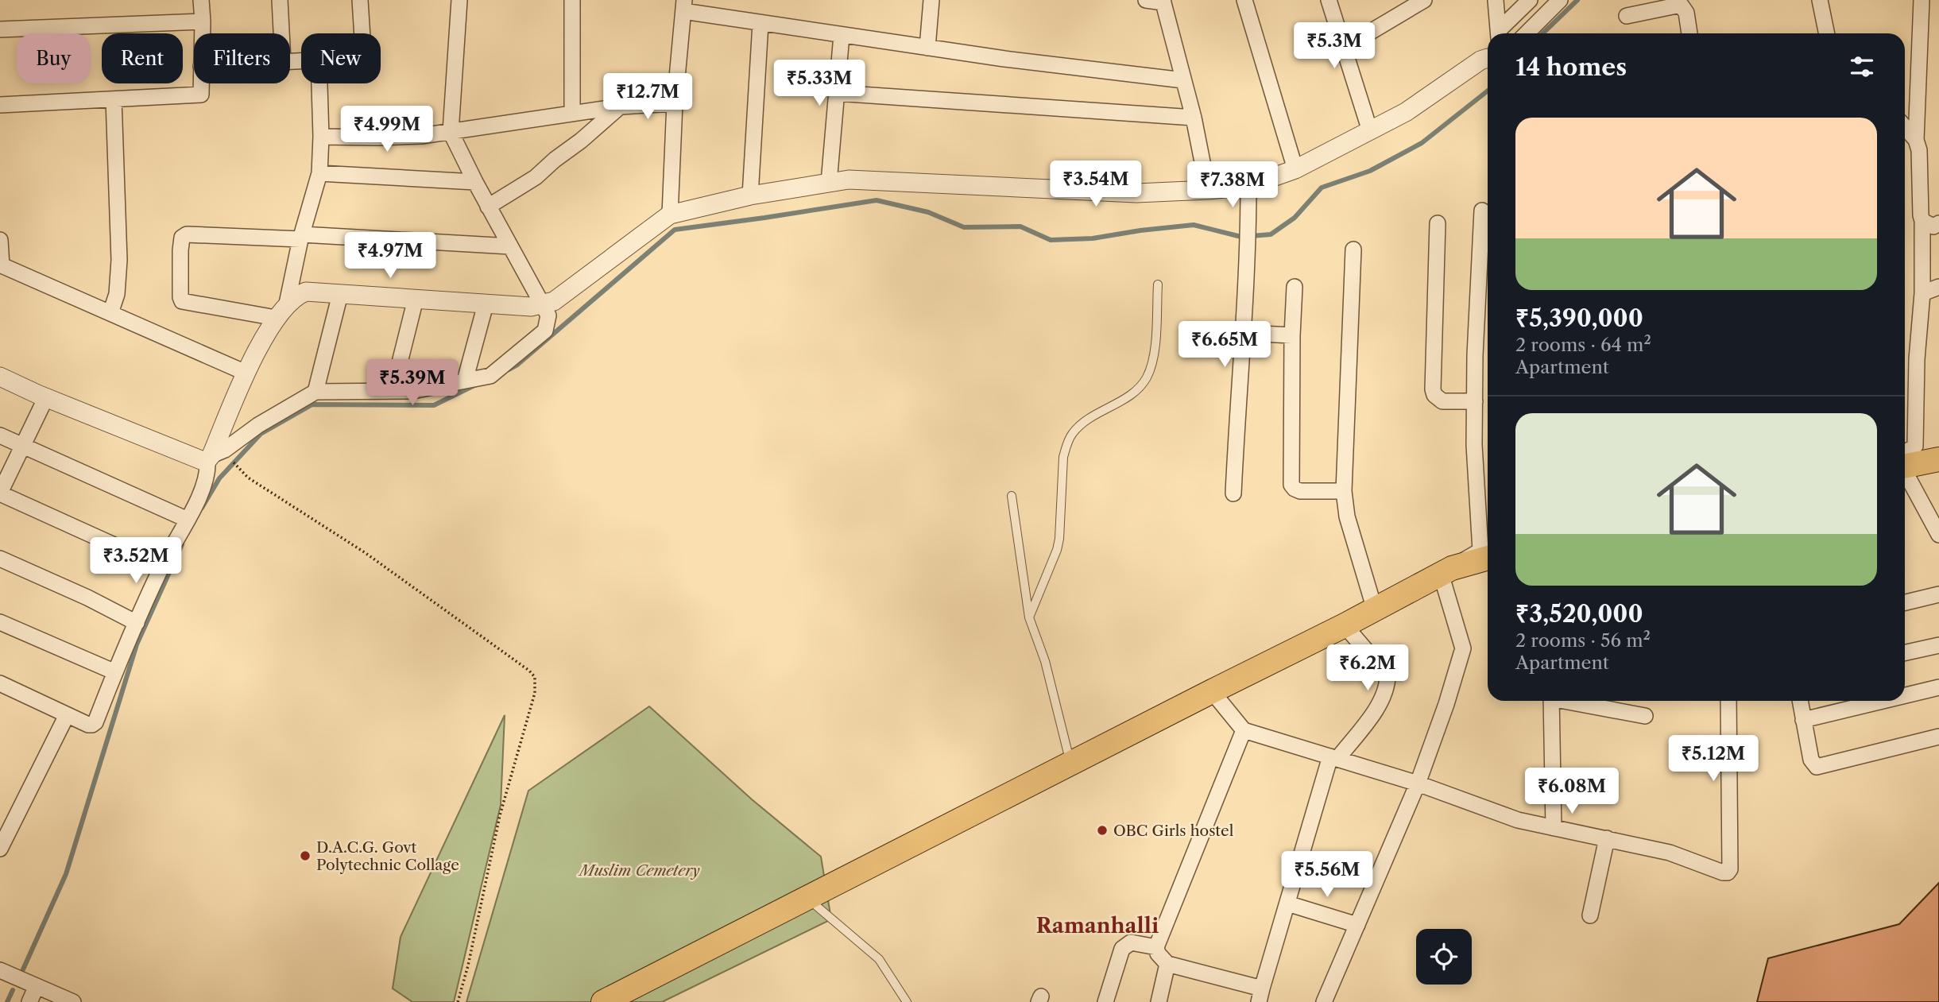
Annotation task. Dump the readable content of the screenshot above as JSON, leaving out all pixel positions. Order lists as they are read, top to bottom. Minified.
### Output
{"districts":["Ramanhalli"],"parks":["Muslim Cemetery"],"places":["OBC Girls hostel","D.A.C.G. Govt Polytechnic Collage"],"page":{"price":["₹5.3M","₹5.33M","₹12.7M","₹4.99M","₹3.54M","₹7.38M","₹4.97M","₹6.65M","₹5.39M","₹3.52M","₹6.2M","₹5.12M","₹6.08M","₹5.56M"],"chip":["Buy","Rent","Filters","New"],"heading":"14 homes","list":[{"name":"₹5,390,000","note":"2 rooms · 64 m² · Apartment"},{"name":"₹3,520,000","note":"2 rooms · 56 m² · Apartment"}]}}
